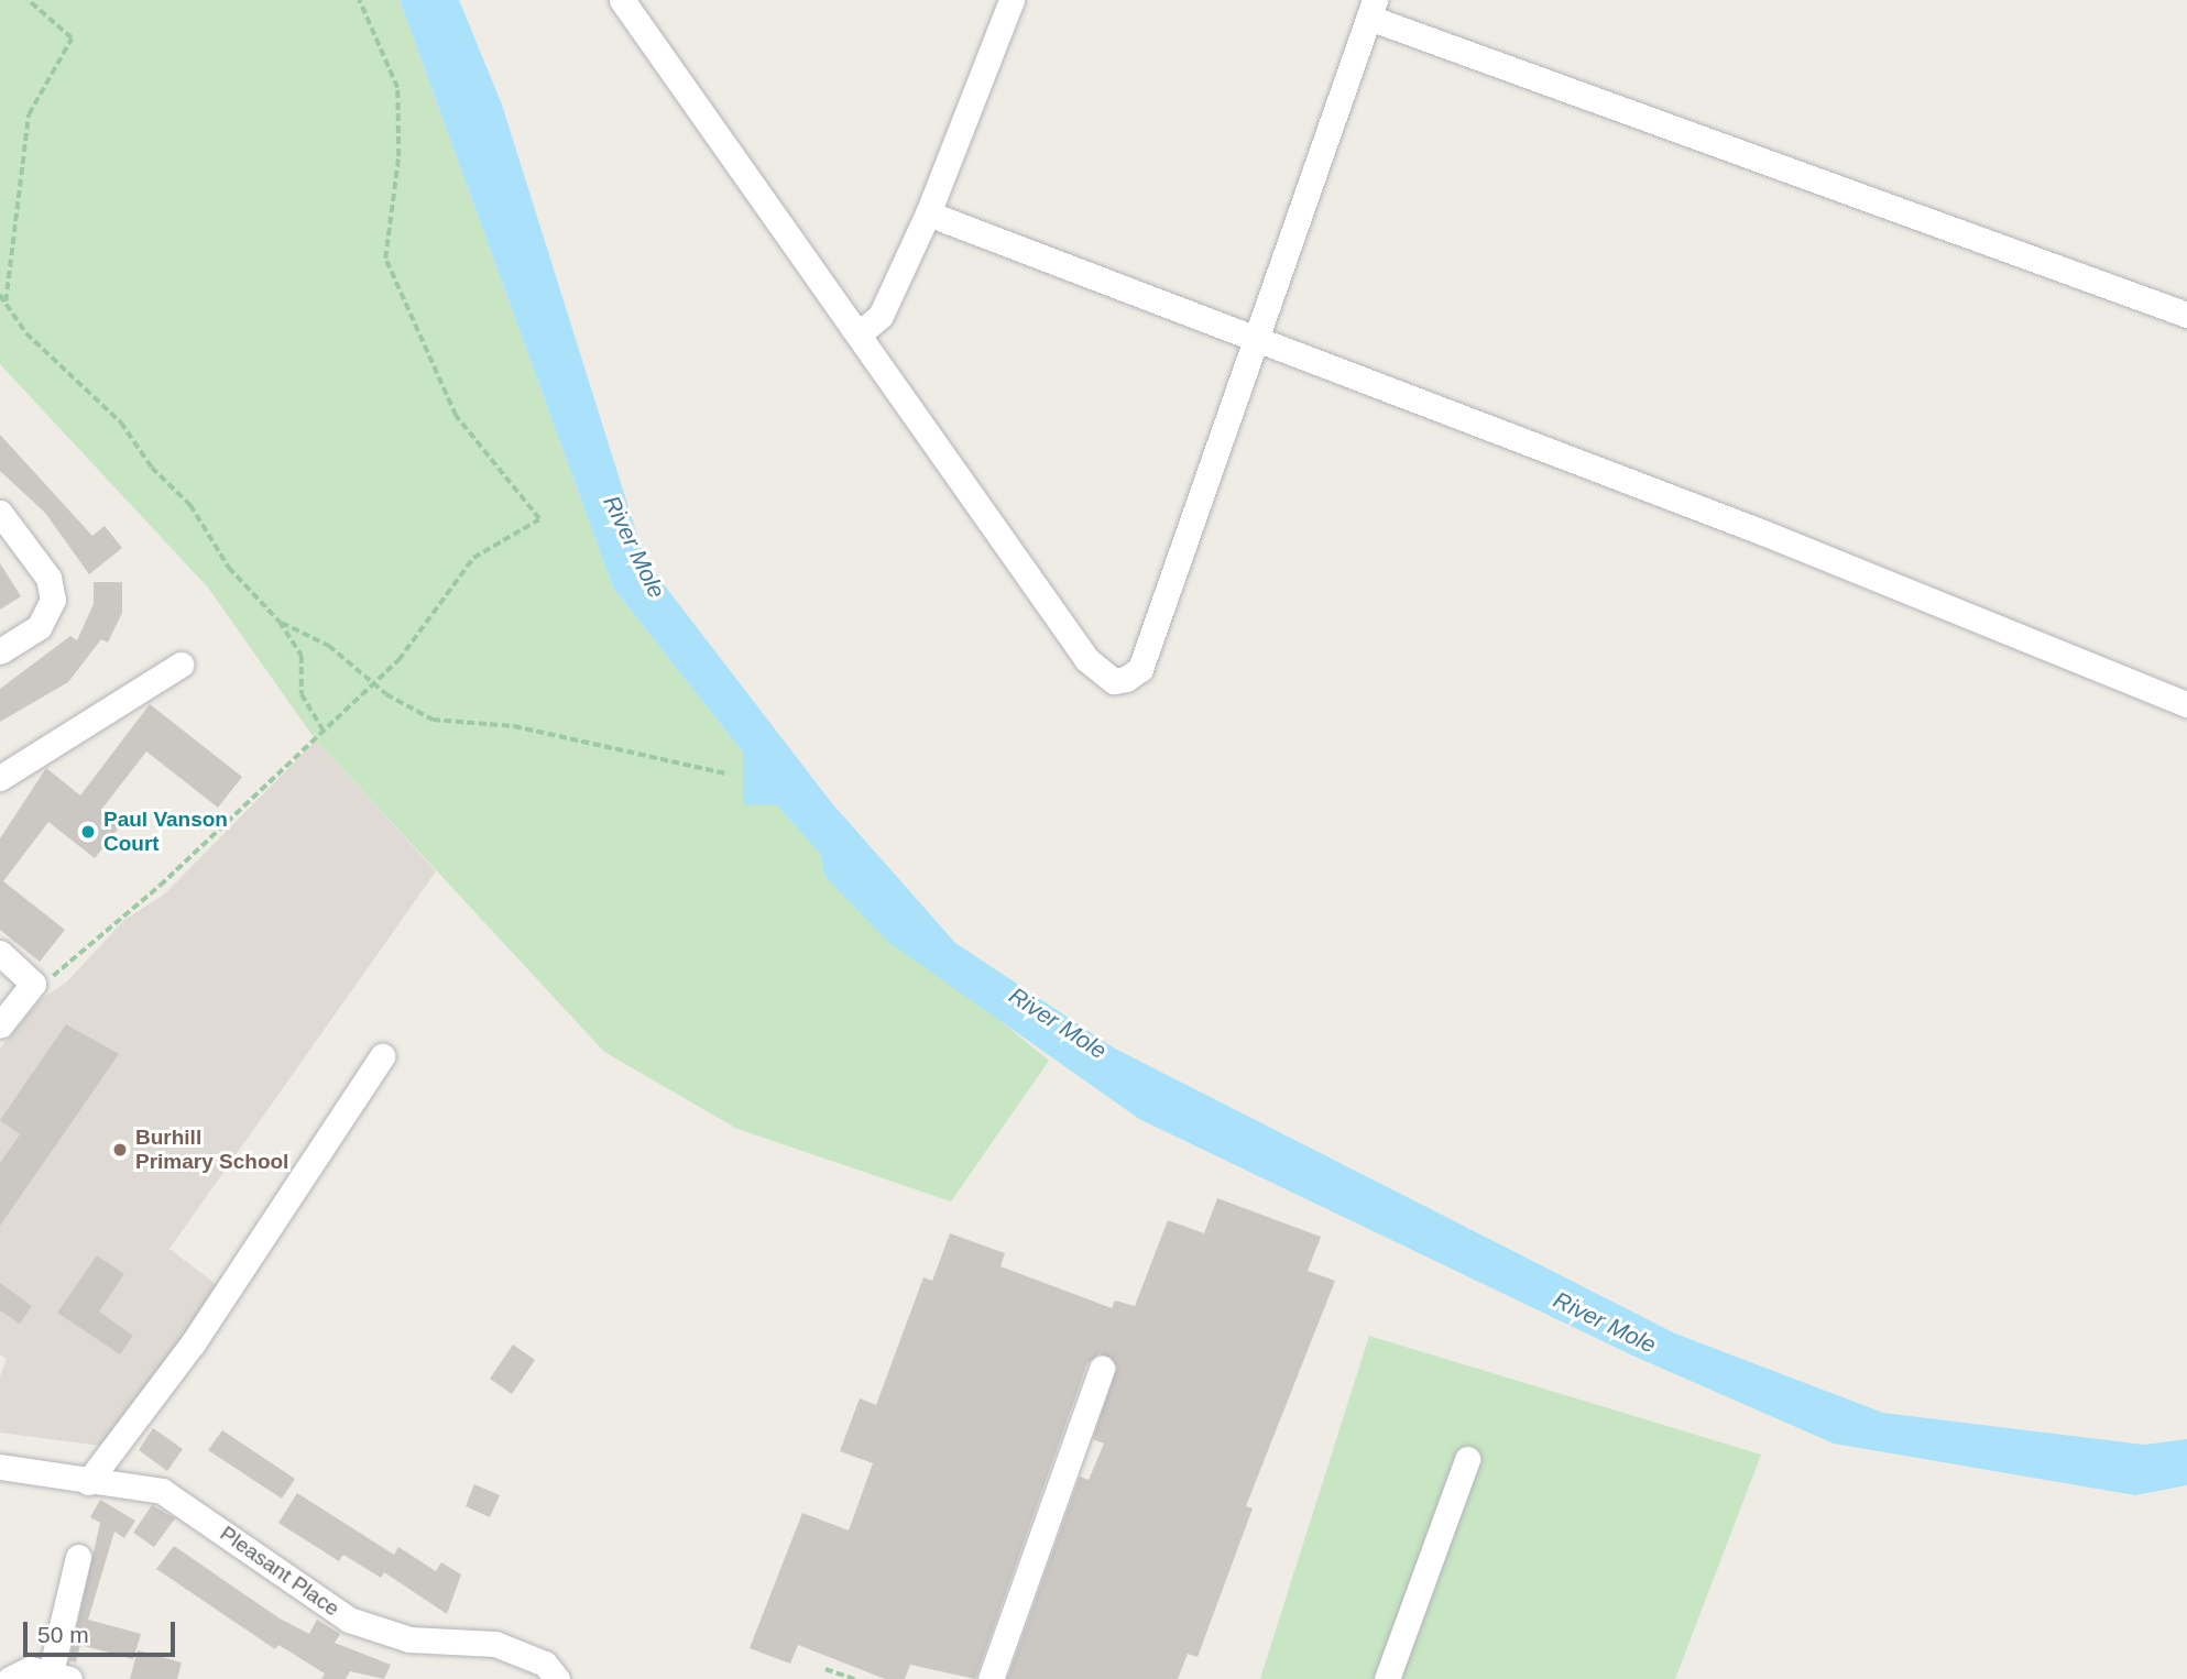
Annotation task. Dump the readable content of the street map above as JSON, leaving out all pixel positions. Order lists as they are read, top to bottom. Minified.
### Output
{"streets":{"street":["Pleasant Place"]},"water":["River Mole"],"places":["Paul Vanson Court","Burhill Primary School"],"scale_bar":"50 m"}
